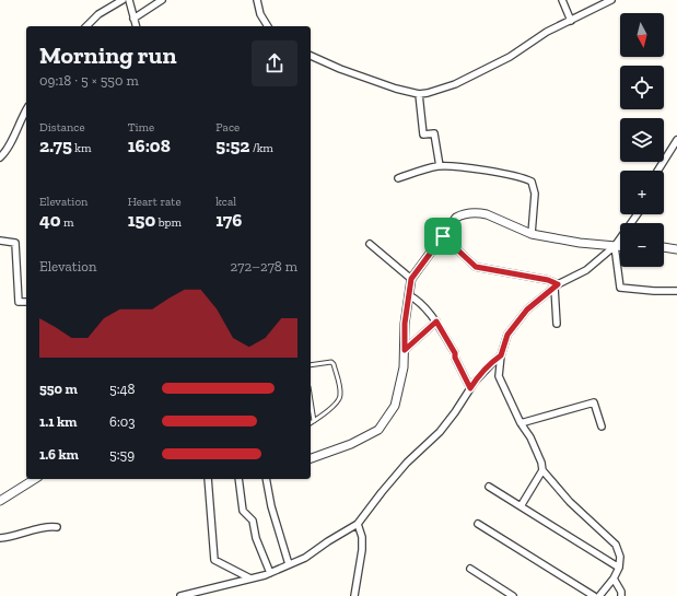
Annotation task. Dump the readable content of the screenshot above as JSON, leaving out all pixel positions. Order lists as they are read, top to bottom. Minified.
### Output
{"north":"bottom","page":{"map_buttons":["+","−"],"heading":["Morning run","09:18 · 5 × 550 m"],"stats":[["Distance","2.75 km"],["Time","16:08"],["Pace","5:52 /km"],["Elevation","40 m"],["Heart rate","150 bpm"],["kcal","176"]],"chart":["Elevation","272–278 m"],"list":[{"name":"550 m","note":"5:48"},{"name":"1.1 km","note":"6:03"},{"name":"1.6 km","note":"5:59"}]}}
